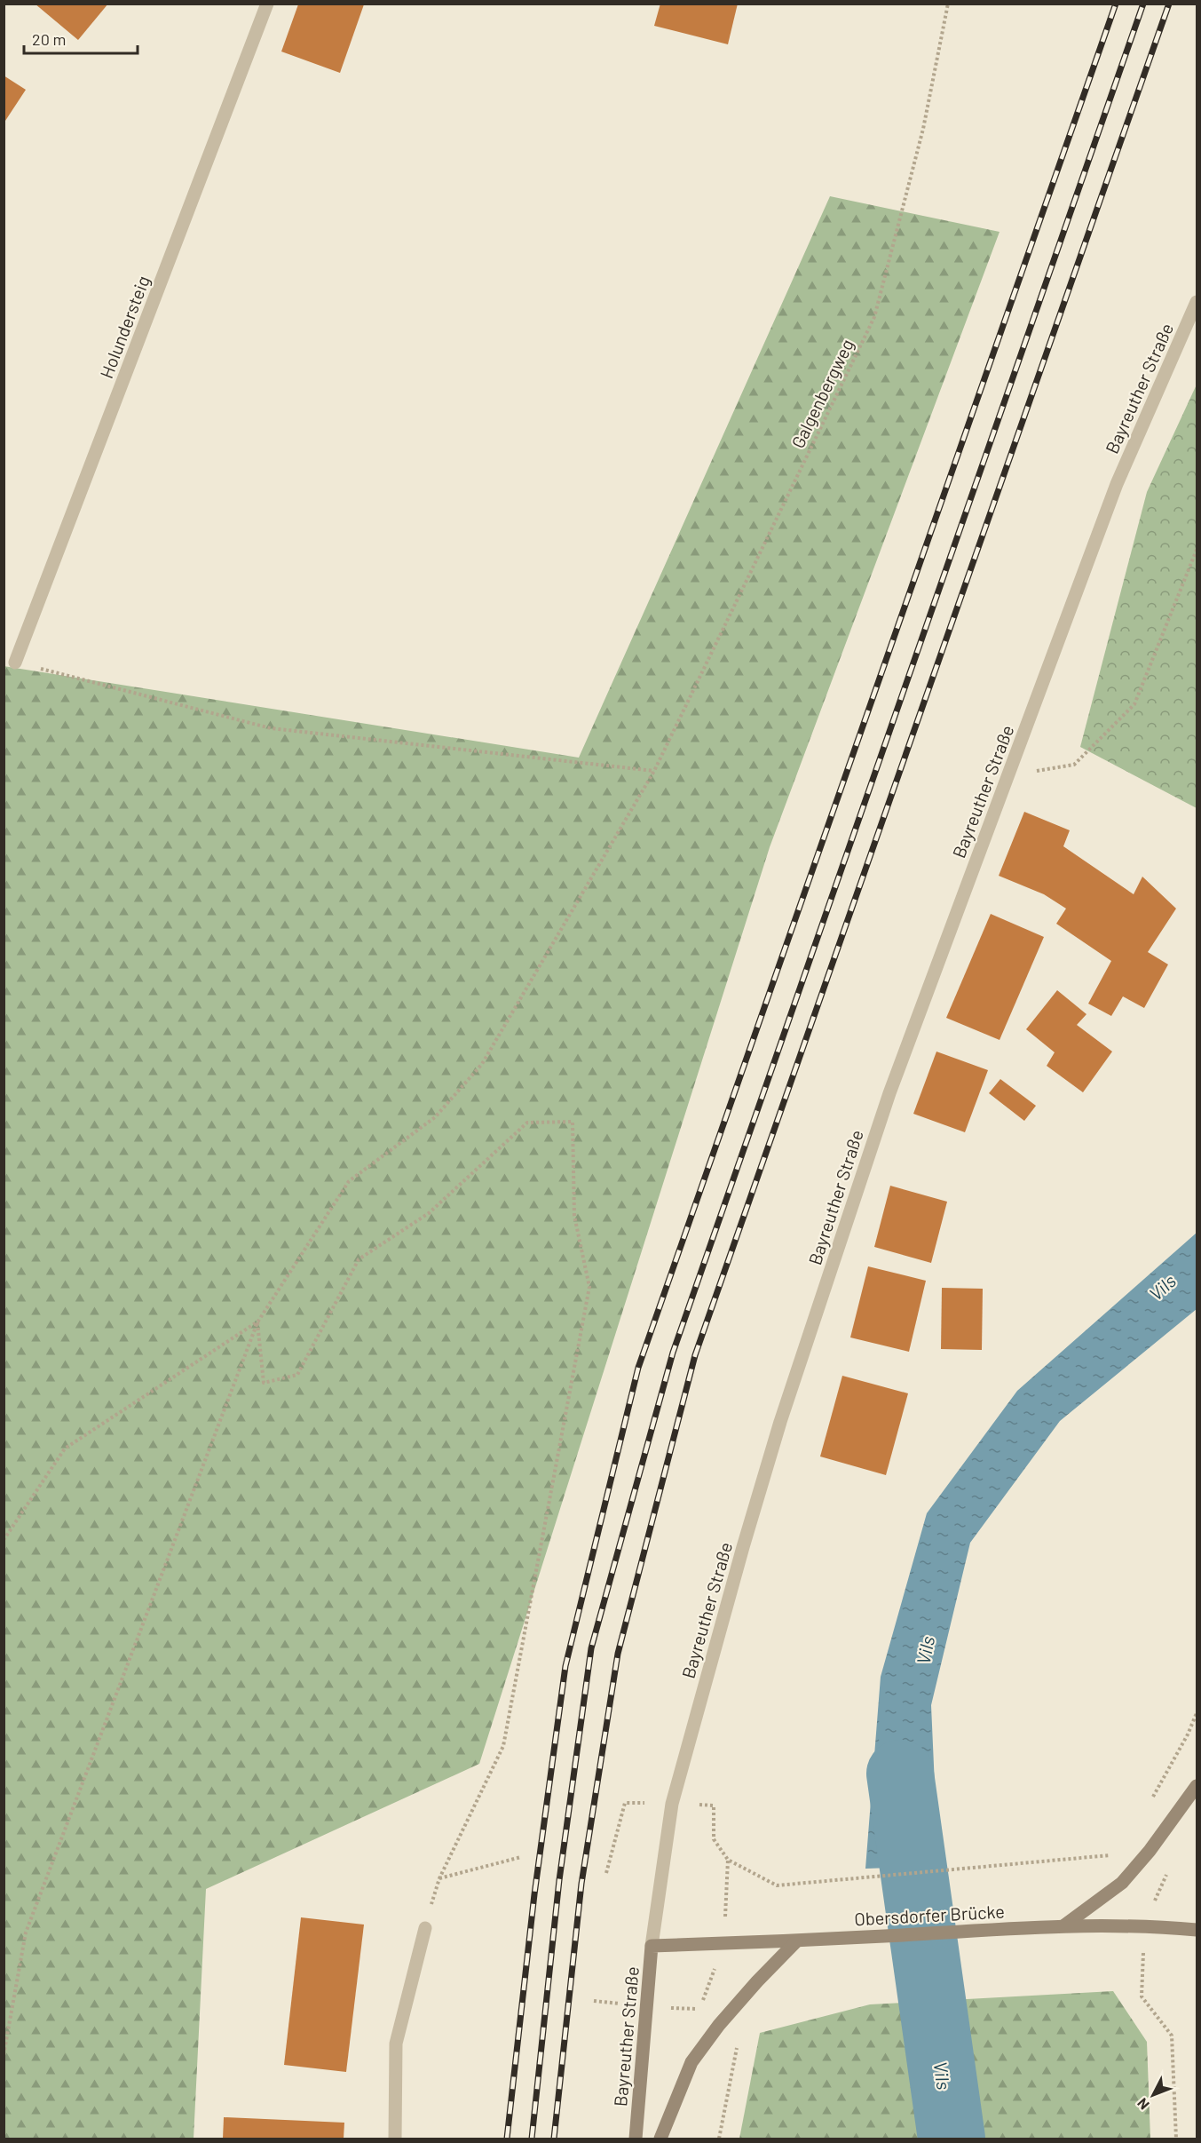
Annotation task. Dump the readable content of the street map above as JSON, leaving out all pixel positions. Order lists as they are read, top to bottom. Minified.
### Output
{"streets":{"main road":["Bayreuther Straße","Obersdorfer Brücke"],"street":["Holundersteig"],"path":["Galgenbergweg"]},"crossings":[["Bayreuther Straße","Obersdorfer Brücke"]],"water":["Vils"],"scale_bar":"20 m","north":"bottom left"}
